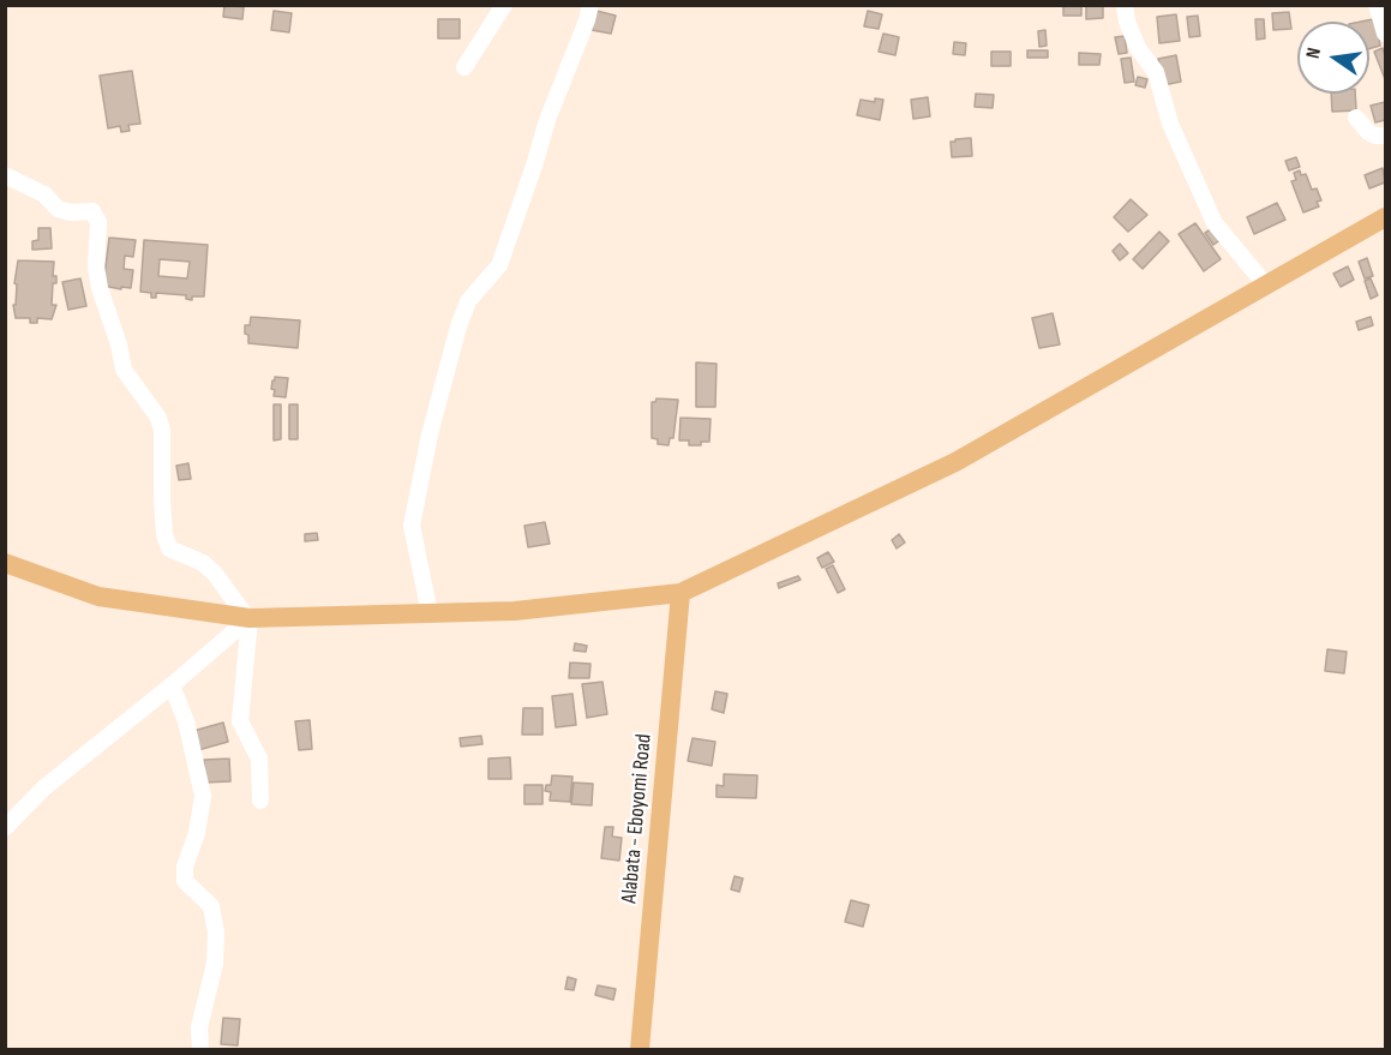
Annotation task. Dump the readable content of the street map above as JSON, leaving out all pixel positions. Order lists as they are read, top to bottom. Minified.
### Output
{"streets":{"main road":["Alabata - Eboyomi Road"]},"north":"left"}
